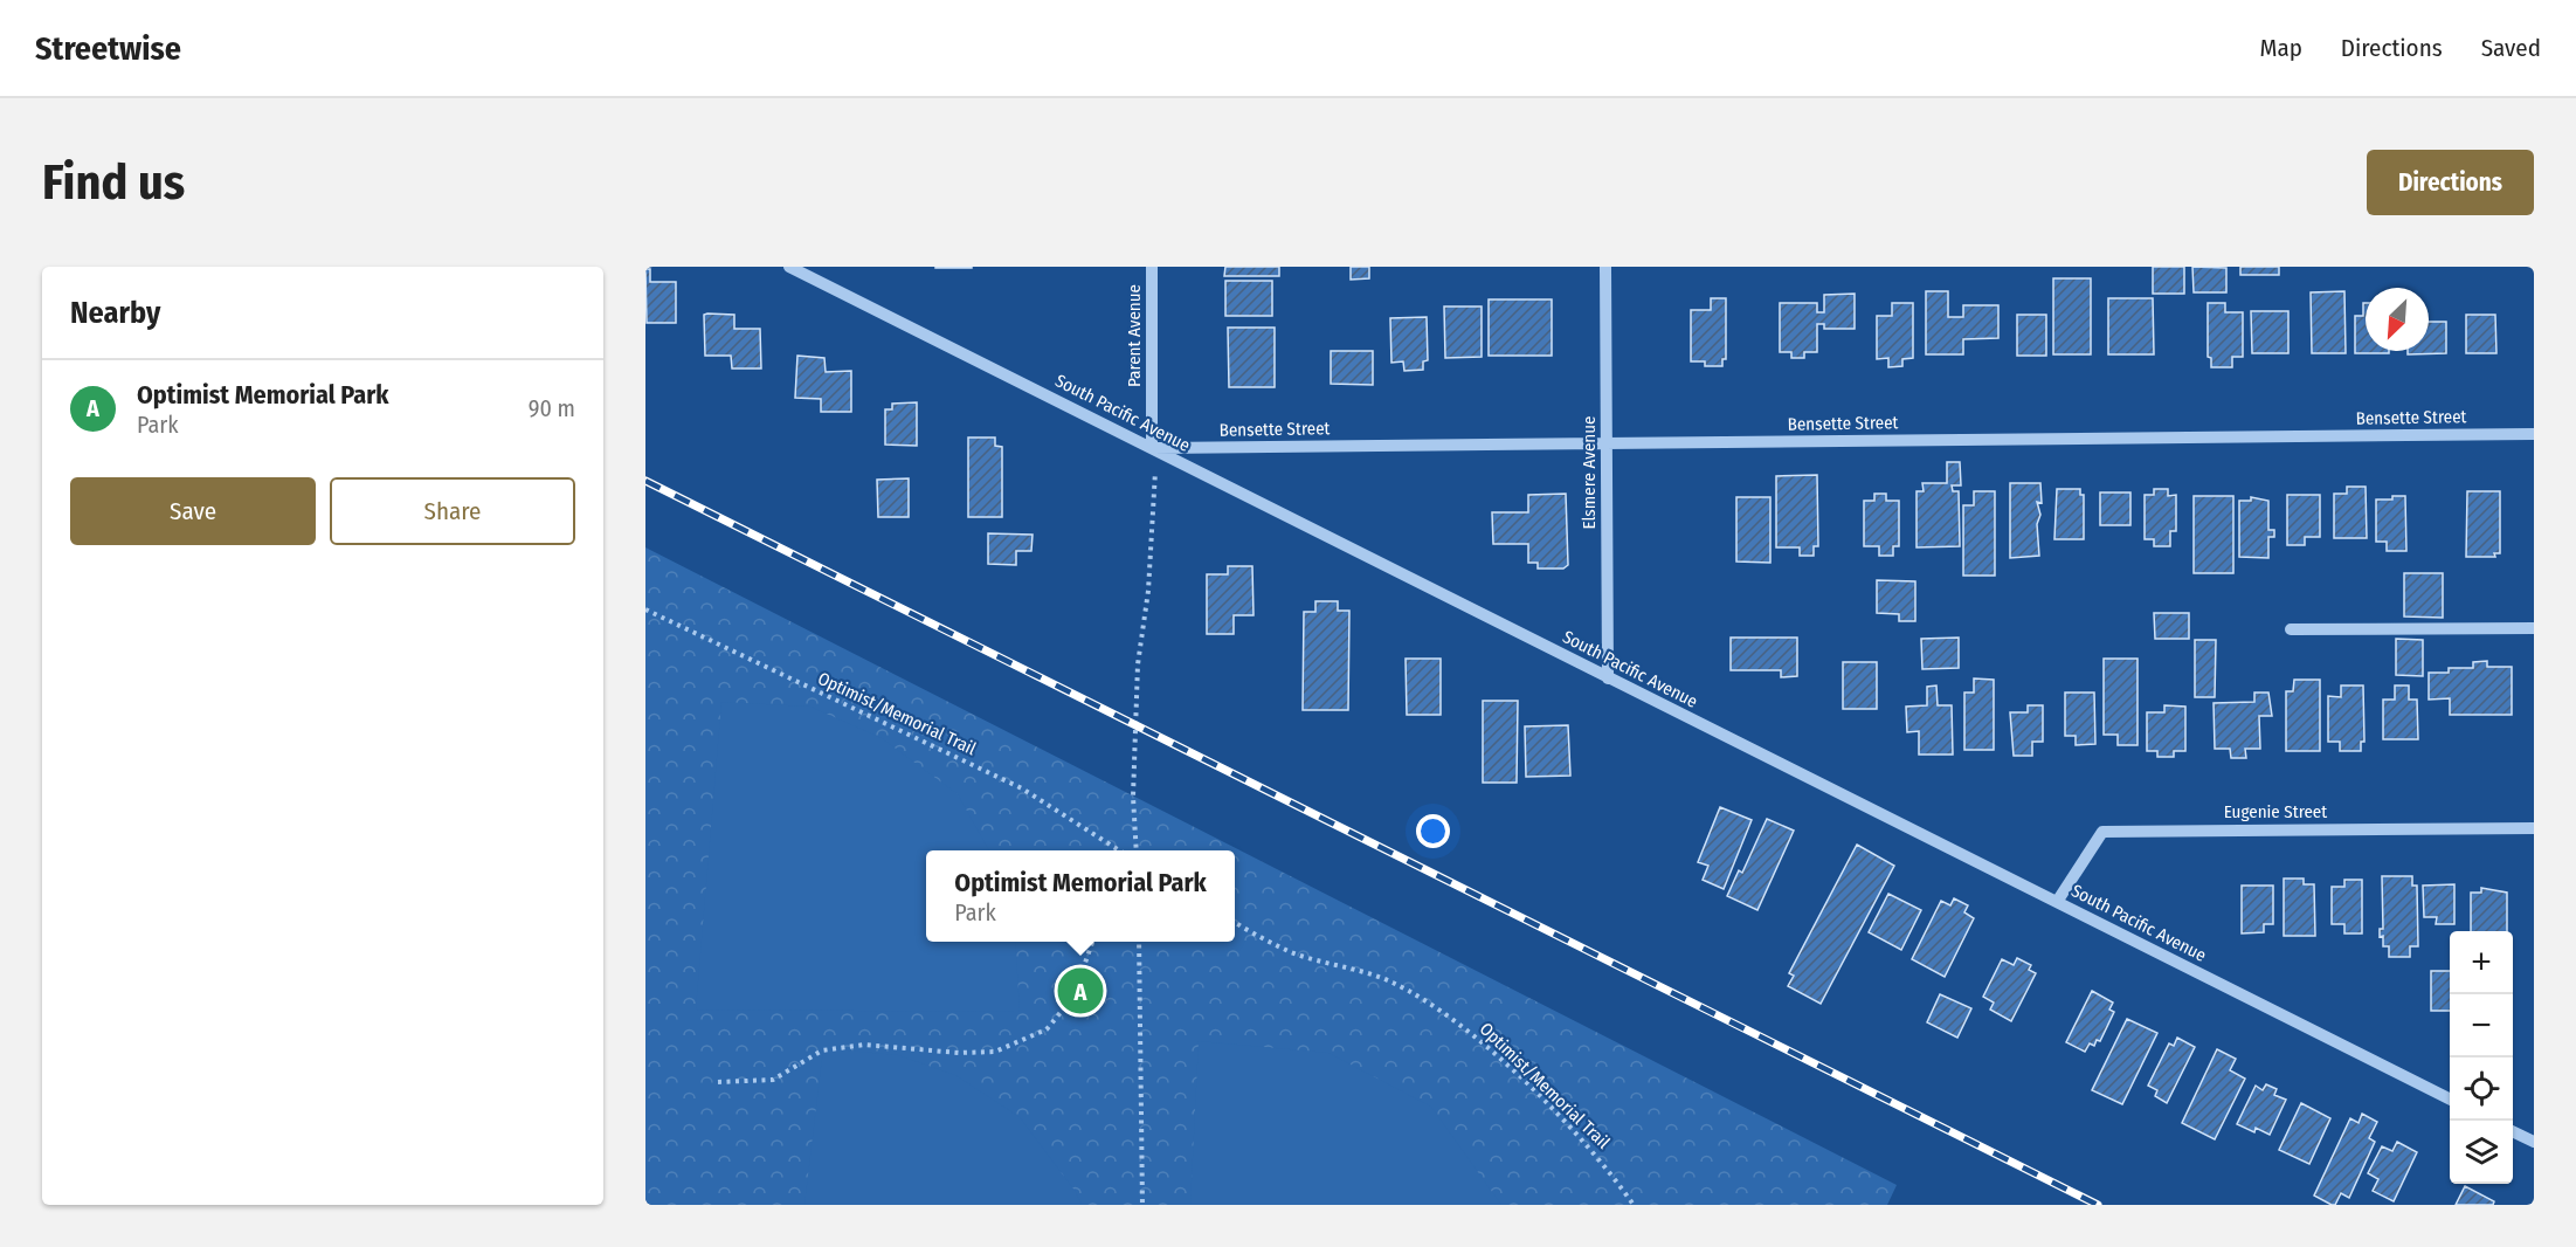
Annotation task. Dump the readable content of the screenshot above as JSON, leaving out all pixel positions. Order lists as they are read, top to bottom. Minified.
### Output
{"streets":{"street":["Parent Avenue","South Pacific Avenue","Bensette Street","Elsmere Avenue","Eugenie Street"],"path":["Optimist/Memorial Trail"]},"crossings":[["Parent Avenue","South Pacific Avenue"],["Parent Avenue","Bensette Street"],["South Pacific Avenue","Bensette Street"],["South Pacific Avenue","Elsmere Avenue"],["South Pacific Avenue","Eugenie Street"],["Bensette Street","Elsmere Avenue"]],"north":"bottom left","page":{"header":"Streetwise","nav":["Map","Directions","Saved"],"buttons":["Directions",["Save","Share"]],"title":"Find us","heading":"Nearby","list":[{"mark":"A","name":"Optimist Memorial Park","note":"Park","value":"90 m"}],"popup":["Optimist Memorial Park","Park"],"map_buttons":["+","−"],"pins":"A"}}
